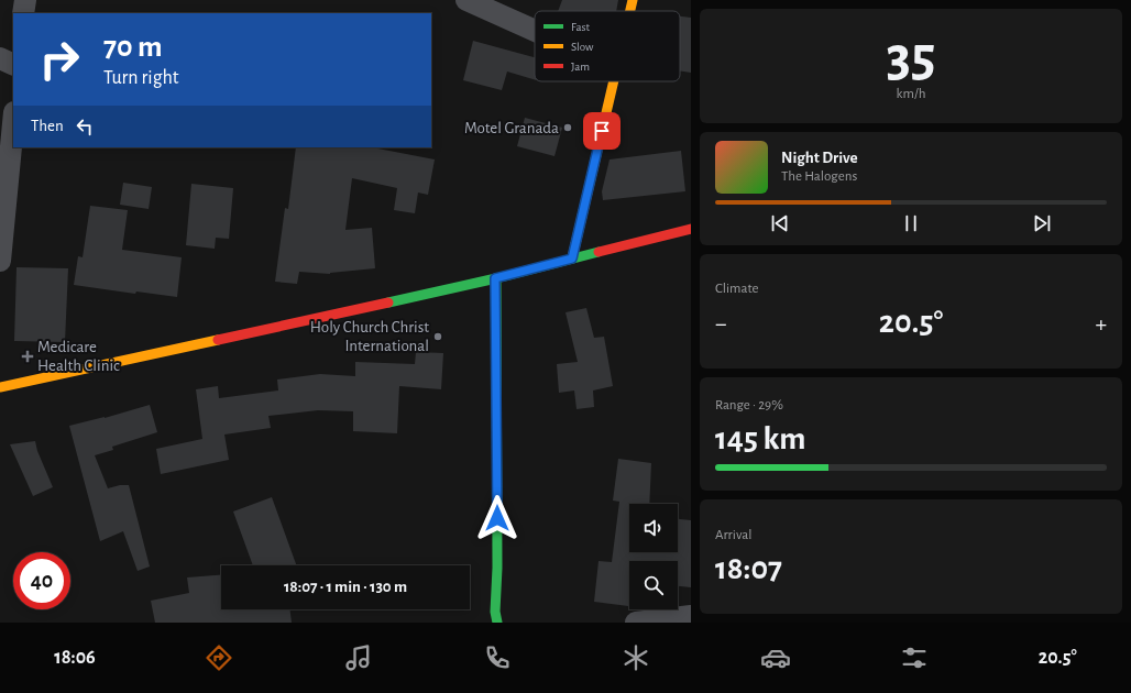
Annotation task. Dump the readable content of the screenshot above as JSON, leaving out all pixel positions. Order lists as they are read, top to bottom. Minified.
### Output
{"places":{"other":["Motel Granada","Holy Church Christ International"],"health":["Medicare Health Clinic"]},"legend":["Fast","Slow","Jam"],"page":{"tile":[["35","km/h"],"Climate",["Range · 29%","145 km"],["Arrival","18:07"]],"turn":["70 m","Turn right"],"then":"Then","song":["Night Drive","The Halogens"],"heat":["−","20.5°","+"],"limit":"40","trip":"18:07 · 1 min · 130 m","tabs":["18:06","20.5°"]}}
